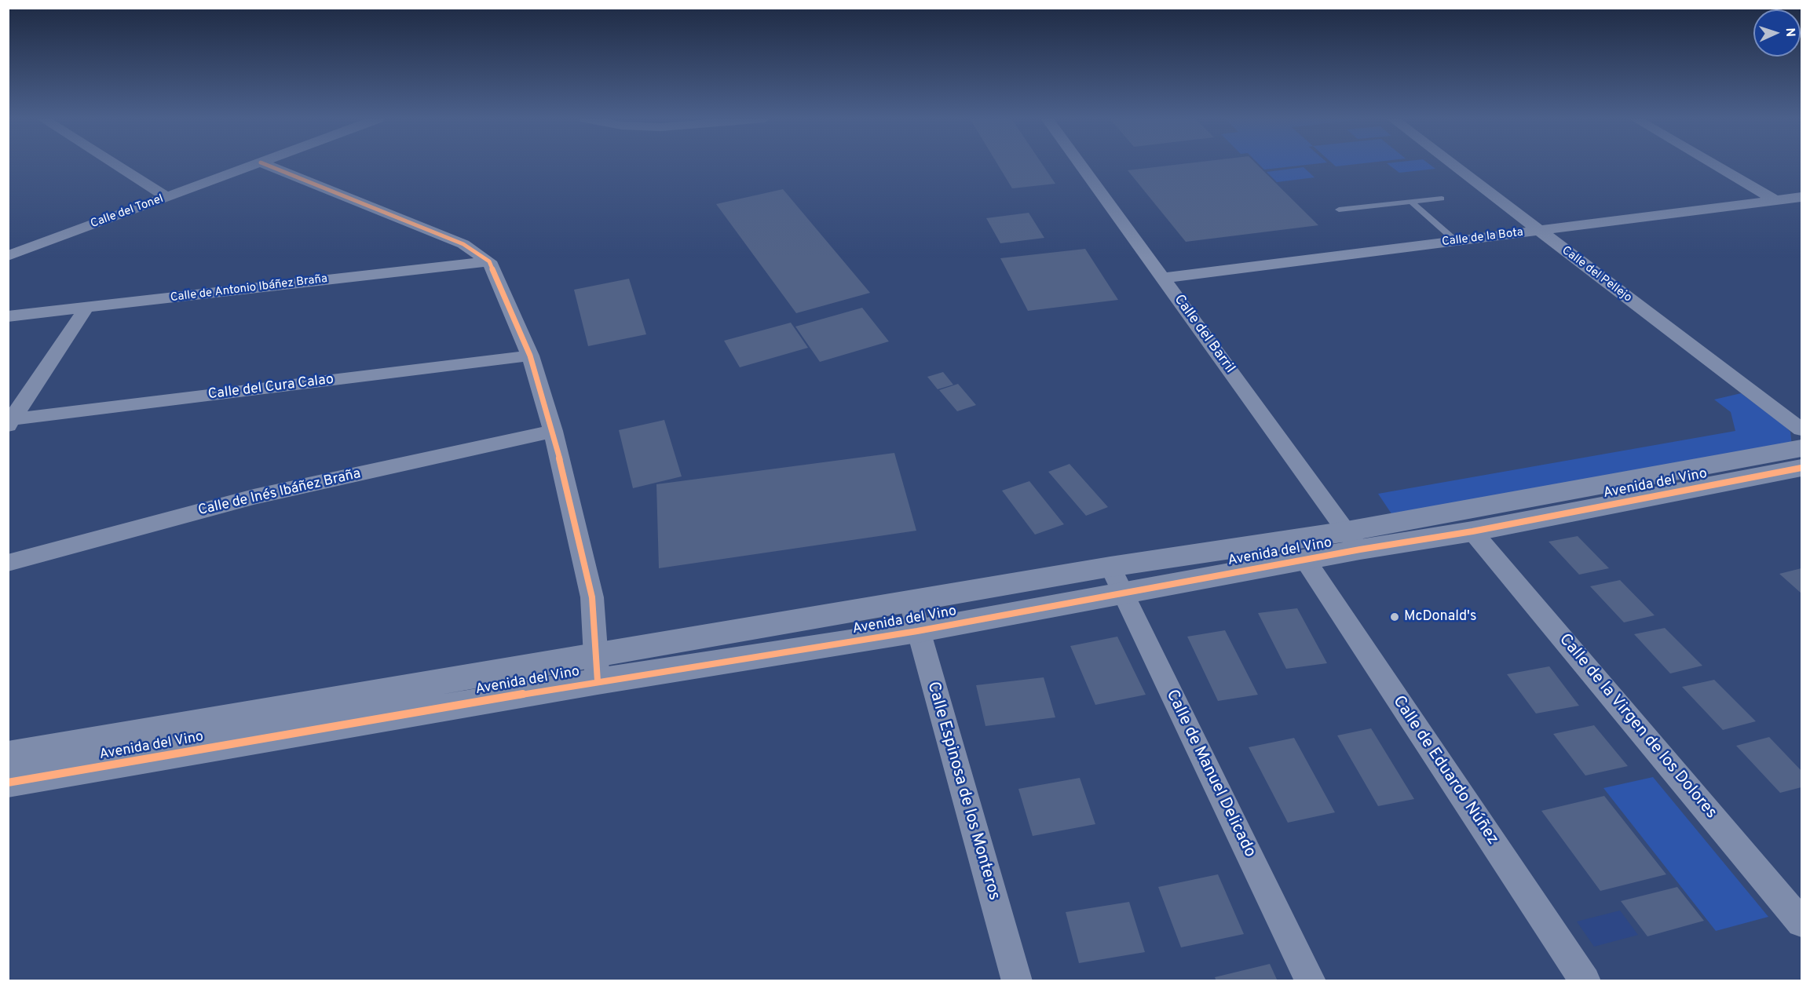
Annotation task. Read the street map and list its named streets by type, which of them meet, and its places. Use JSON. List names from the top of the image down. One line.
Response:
{"streets":{"street":["Calle del Tonel","Calle de la Bota","Calle del Pellejo","Calle de Antonio Ibáñez Braña","Calle del Barril","Calle del Cura Calao","Avenida del Vino","Calle de Inés Ibáñez Braña","Calle de la Virgen de los Dolores","Calle de Eduardo Núñez","Calle de Manuel Delicado","Calle Espinosa de los Monteros"]},"crossings":[["Calle de la Bota","Calle del Pellejo"],["Calle de la Bota","Calle del Barril"],["Calle del Barril","Avenida del Vino"],["Avenida del Vino","Calle de la Virgen de los Dolores"],["Avenida del Vino","Calle de Eduardo Núñez"],["Avenida del Vino","Calle de Manuel Delicado"],["Avenida del Vino","Calle Espinosa de los Monteros"]],"places":["McDonald's"],"north":"right"}
